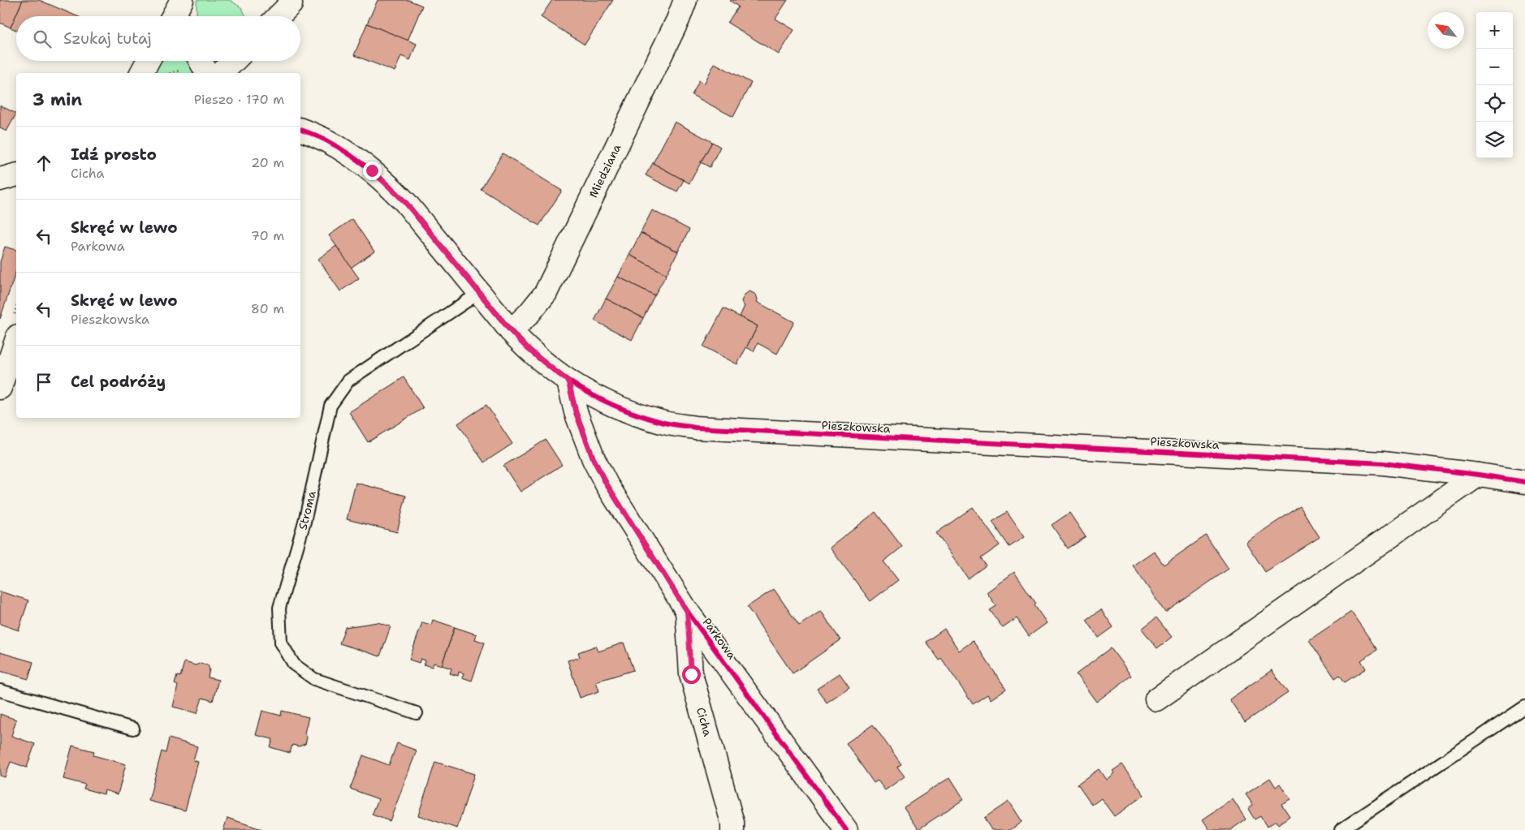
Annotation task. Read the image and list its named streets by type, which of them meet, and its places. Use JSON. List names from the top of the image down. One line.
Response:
{"streets":{"street":["Miedziana","Pieszkowska","Parkowa","Cicha"],"lane":["Stroma"]},"crossings":[["Miedziana","Pieszkowska"],["Pieszkowska","Stroma"],["Pieszkowska","Parkowa"],["Parkowa","Cicha"]],"north":"top left","page":{"map_buttons":["+","−"],"search":"Szukaj tutaj","heading":["3 min","Pieszo · 170 m"],"list":[["Idź prosto","Cicha","20 m"],["Skręć w lewo","Parkowa","70 m"],["Skręć w lewo","Pieszkowska","80 m"],"Cel podróży"]}}
